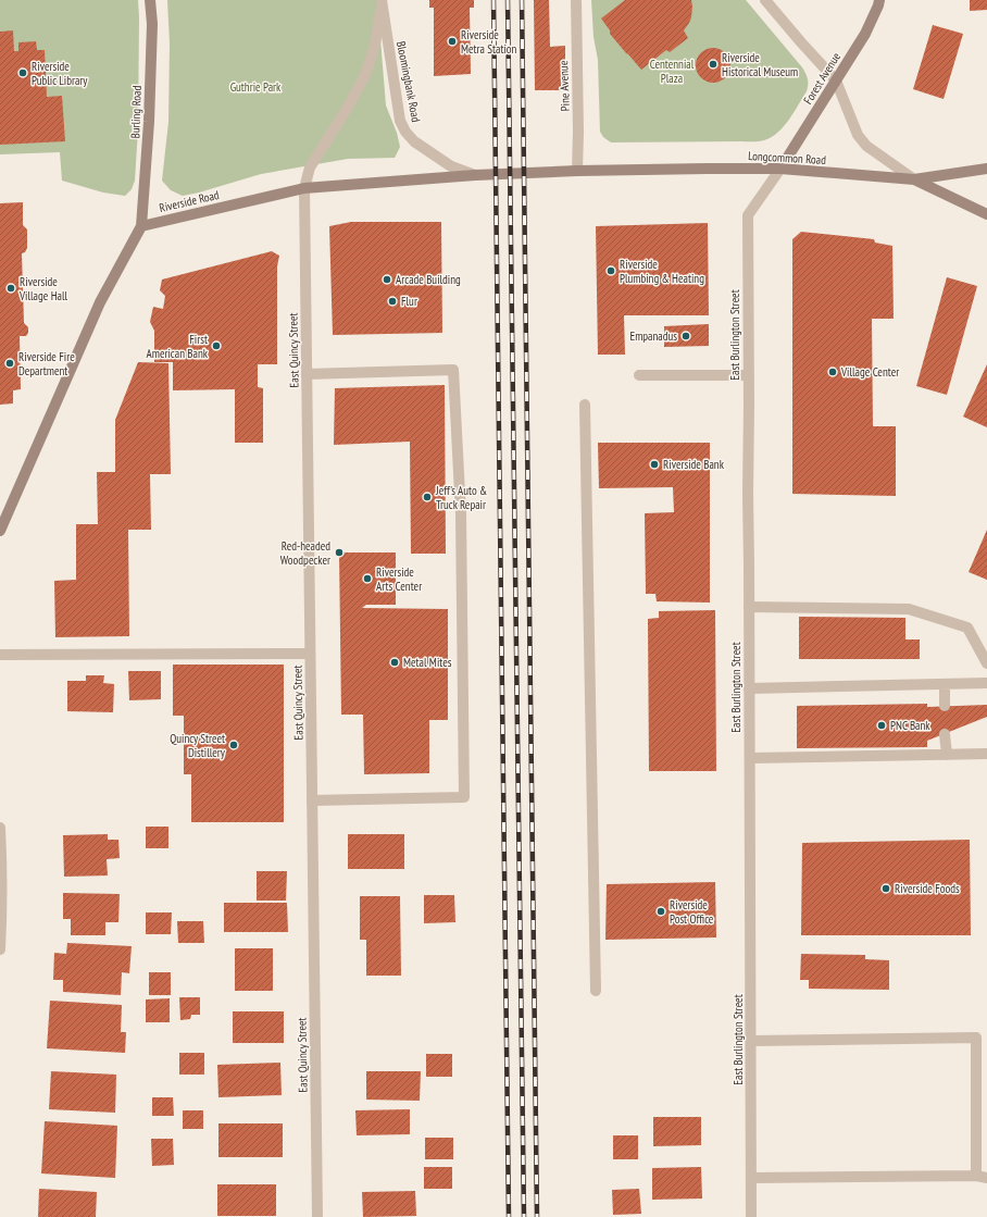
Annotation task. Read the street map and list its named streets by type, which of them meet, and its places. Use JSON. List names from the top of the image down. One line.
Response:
{"streets":{"street":["Forest Avenue","Bloomingbank Road","Pine Avenue","Burling Road","Longcommon Road","Riverside Road","East Burlington Street","East Quincy Street"]},"crossings":[["Forest Avenue","Longcommon Road"],["Forest Avenue","East Burlington Street"],["Bloomingbank Road","Riverside Road"],["Bloomingbank Road","East Quincy Street"],["Pine Avenue","Longcommon Road"],["Pine Avenue","Riverside Road"],["Burling Road","Riverside Road"],["Longcommon Road","Riverside Road"],["Longcommon Road","East Burlington Street"],["Riverside Road","East Quincy Street"]],"parks":["Centennial Plaza","Guthrie Park"],"places":["Riverside Metra Station","Riverside Historical Museum","Riverside Public Library","Riverside Plumbing & Heating","Arcade Building","Riverside Village Hall","Flur","Empanadus","First American Bank","Riverside Fire Department","Village Center","Riverside Bank","Jeff's Auto & Truck Repair","Red-headed Woodpecker","Riverside Arts Center","Metal Mites","PNC Bank","Quincy Street Distillery","Riverside Foods","Riverside Post Office"]}
